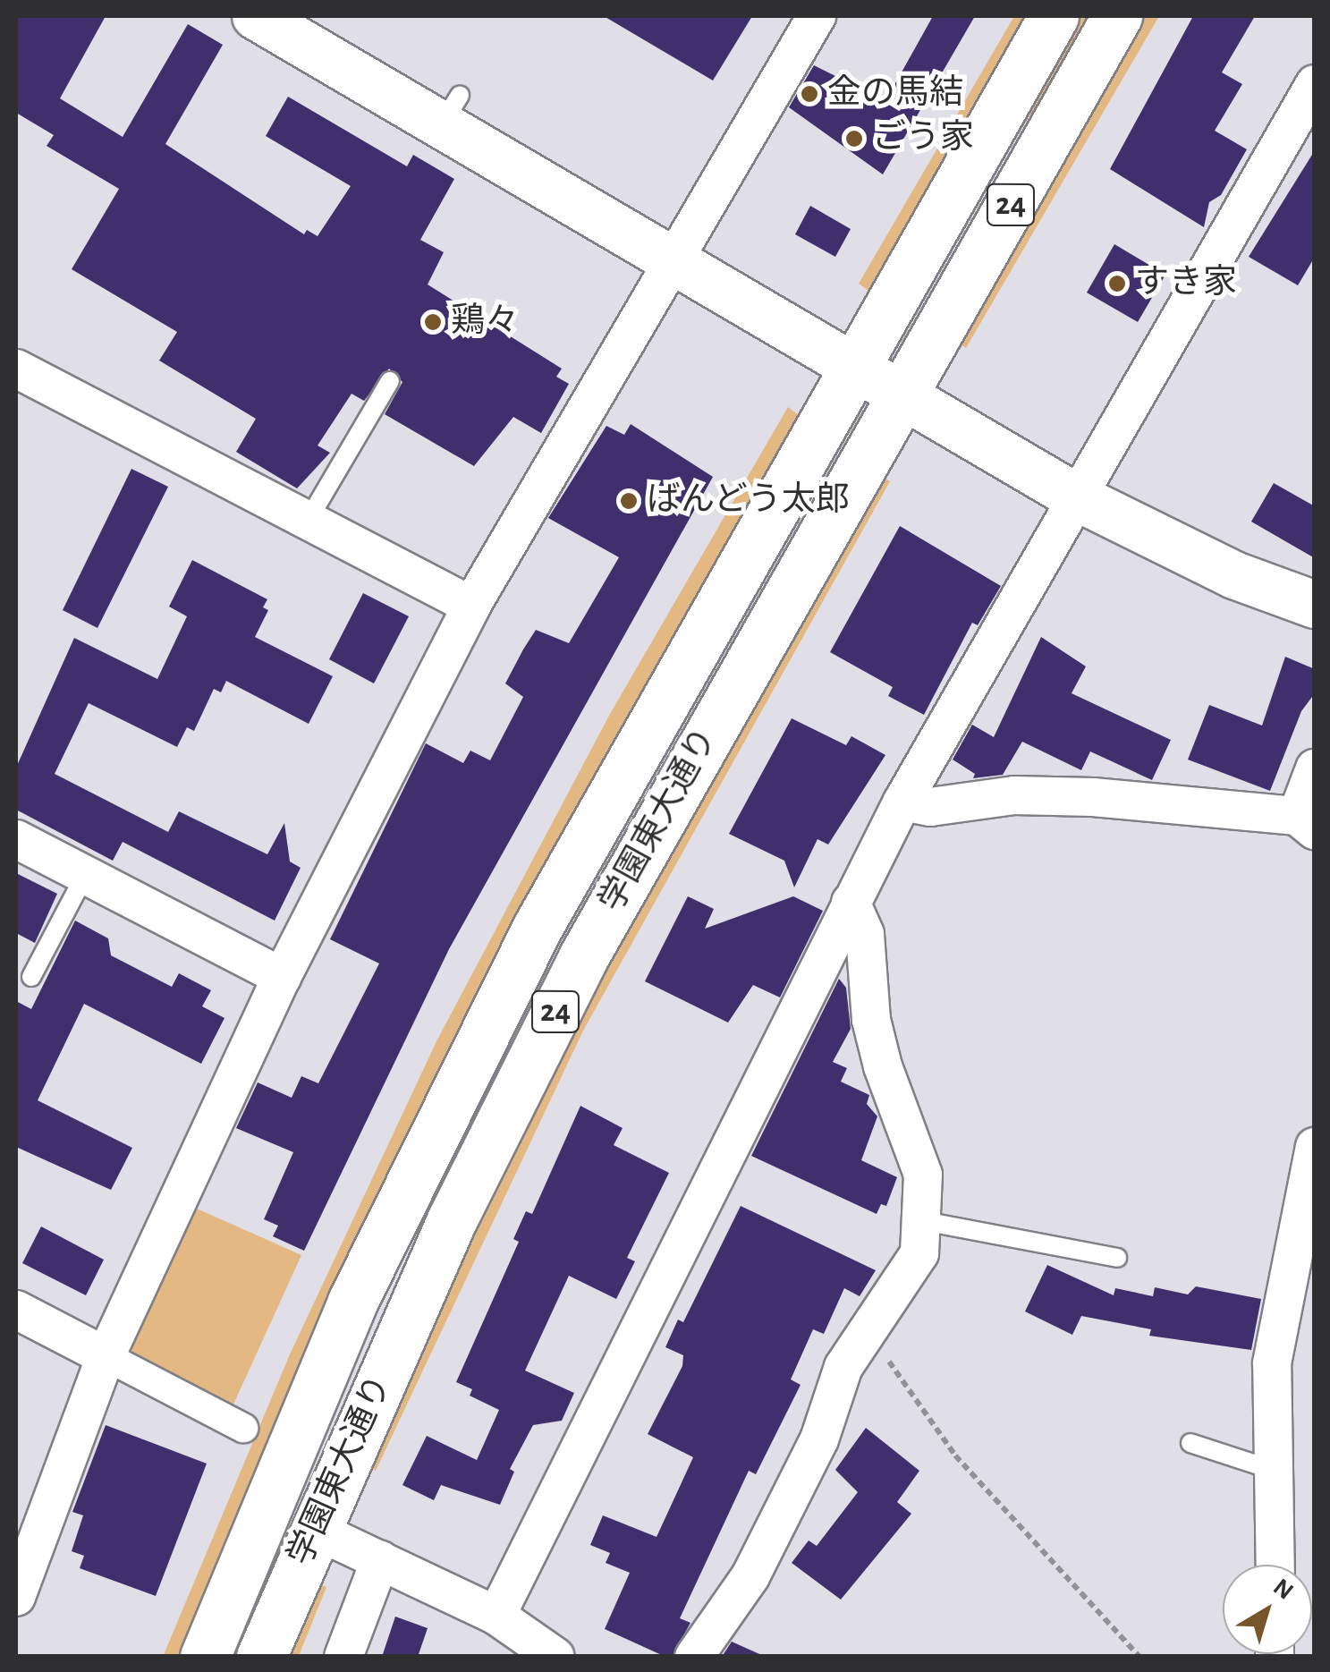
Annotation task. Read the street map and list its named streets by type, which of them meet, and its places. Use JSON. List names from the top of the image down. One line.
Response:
{"streets":{"main road":["24","学園東大通り"]},"places":["金の馬結","ごう家","すき家","鶏々","ばんどう太郎"],"north":"top right"}
